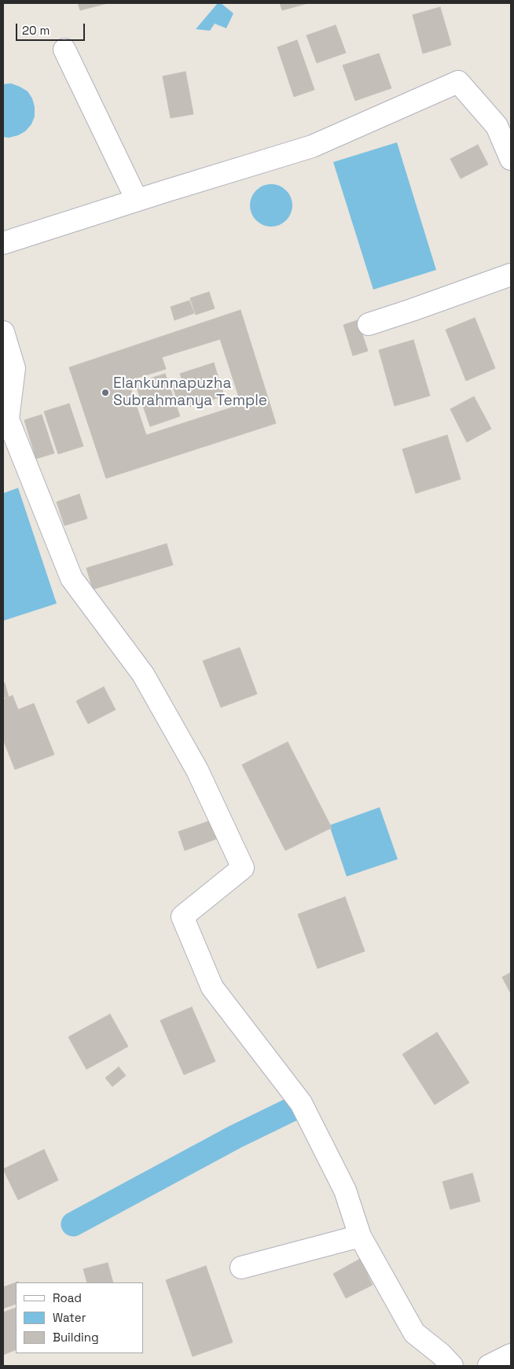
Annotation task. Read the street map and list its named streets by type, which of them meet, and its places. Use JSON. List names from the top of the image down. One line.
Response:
{"places":["Elankunnapuzha Subrahmanya Temple"],"legend":["Road","Water","Building"],"scale_bar":"20 m"}
